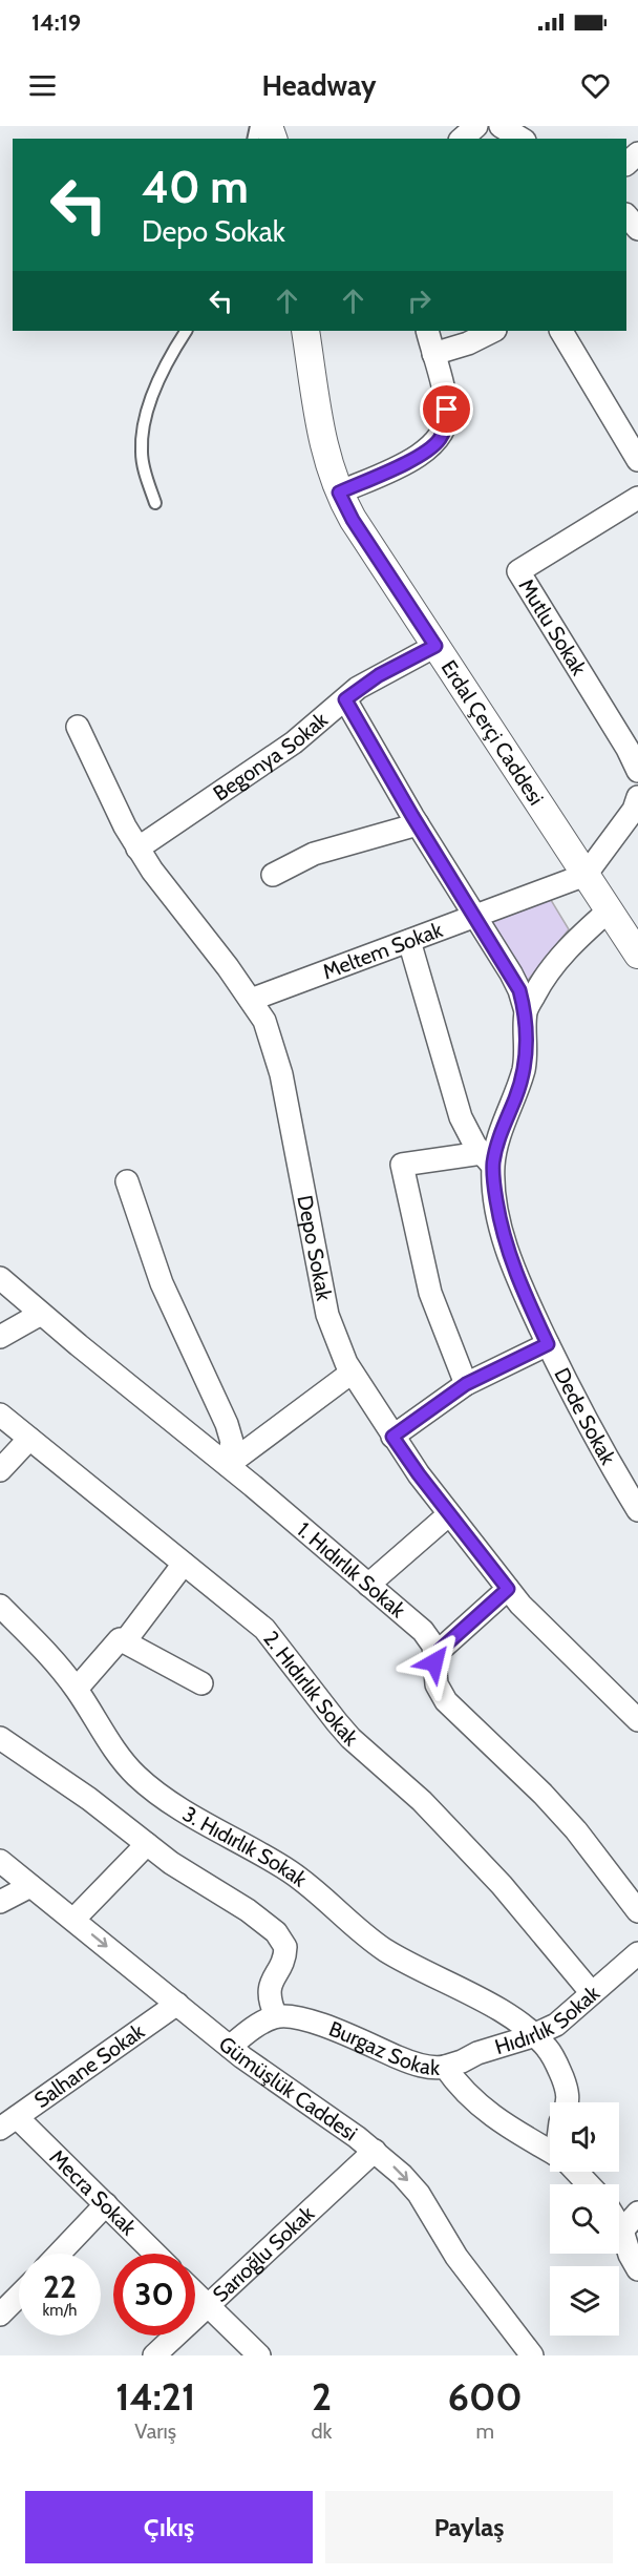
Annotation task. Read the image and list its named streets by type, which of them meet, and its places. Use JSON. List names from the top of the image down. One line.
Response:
{"streets":{"street":["Mutlu Sokak","Erdal Çerçi Caddesi","Begonya Sokak","Meltem Sokak","Depo Sokak","Dede Sokak","1. Hıdırlık Sokak","2. Hıdırlık Sokak","3. Hıdırlık Sokak","Hıdırlık Sokak","Burgaz Sokak","Salhane Sokak","Gümüşlük Caddesi","Mecra Sokak","Sarıoğlu Sokak"]},"crossings":[["Erdal Çerçi Caddesi","Begonya Sokak"],["Erdal Çerçi Caddesi","Meltem Sokak"],["Begonya Sokak","Depo Sokak"],["Meltem Sokak","Depo Sokak"],["2. Hıdırlık Sokak","Hıdırlık Sokak"],["3. Hıdırlık Sokak","Hıdırlık Sokak"],["Hıdırlık Sokak","Burgaz Sokak"],["Salhane Sokak","Gümüşlük Caddesi"],["Salhane Sokak","Mecra Sokak"],["Gümüşlük Caddesi","Sarıoğlu Sokak"]],"page":{"status":"14:19","header":"Headway","turn":["40 m","Depo Sokak"],"speed":"22 km/h","limit":"30","eta":["14:21","Varış","2","dk","600","m"],"buttons":["Çıkış","Paylaş"]}}
